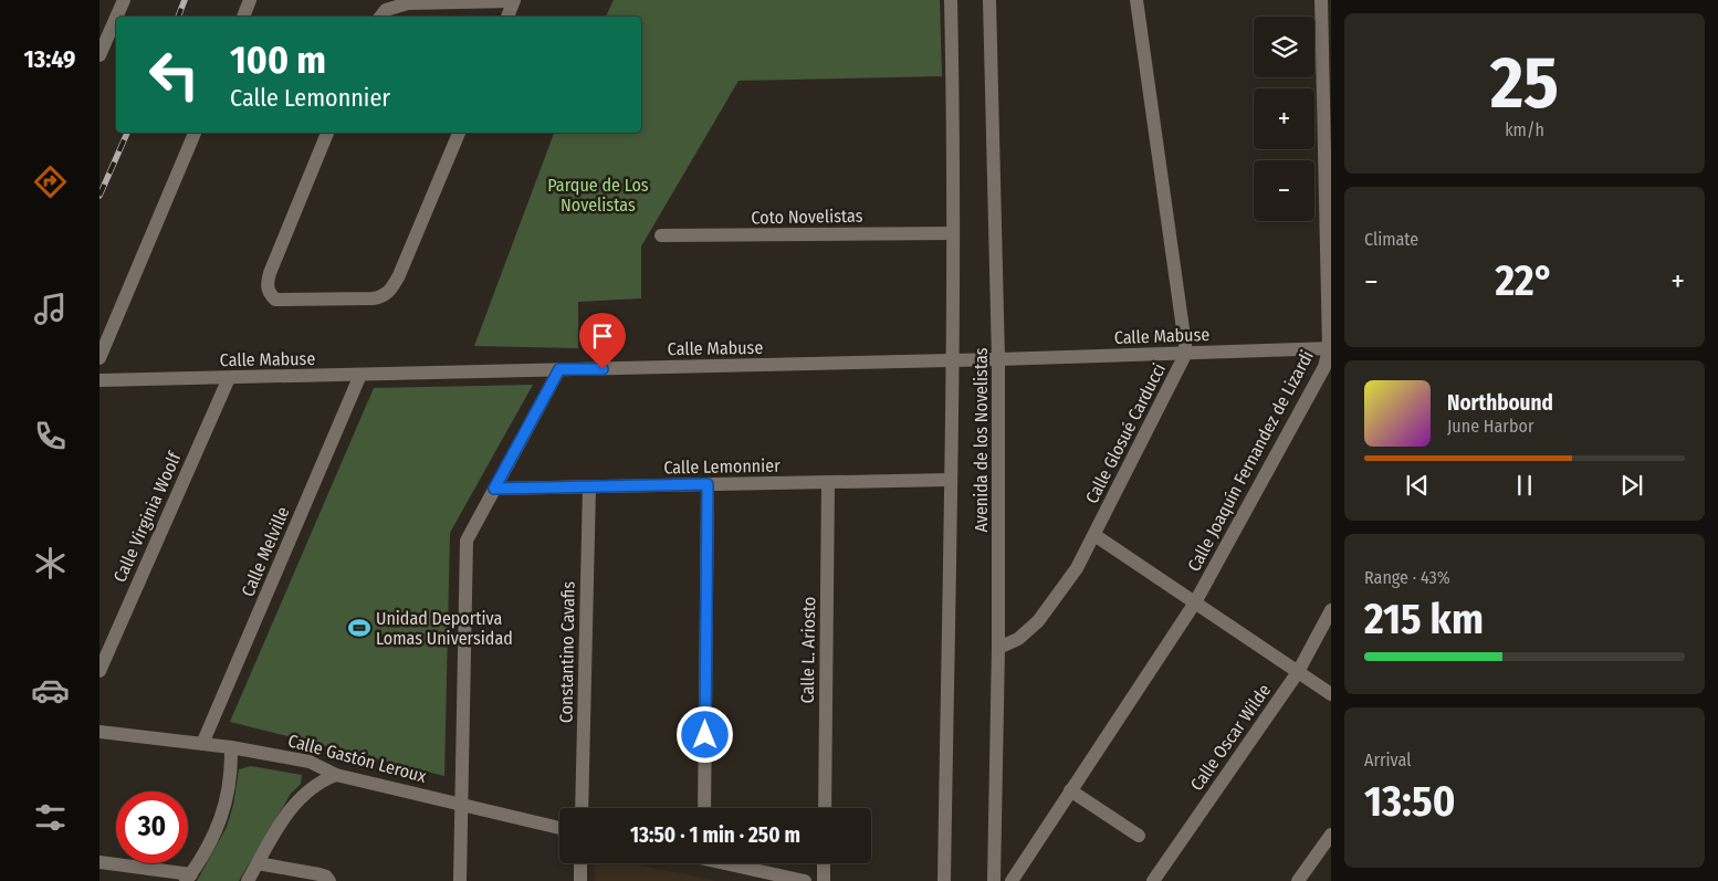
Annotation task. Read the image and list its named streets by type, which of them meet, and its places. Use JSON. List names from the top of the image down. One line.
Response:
{"streets":{"street":["Coto Novelistas","Calle Mabuse","Calle Glosué Carducci","Avenida de los Novelistas","Calle Joaquín Fernandez de Lizardi","Calle Lemonnier","Calle Virginia Woolf","Calle Melville","Calle L. Ariosto","Constantino Cavafis","Calle Oscar Wilde","Calle Gastón Leroux"]},"crossings":[["Coto Novelistas","Avenida de los Novelistas"],["Calle Mabuse","Calle Glosué Carducci"],["Calle Mabuse","Avenida de los Novelistas"],["Calle Mabuse","Calle Joaquín Fernandez de Lizardi"],["Calle Mabuse","Calle Virginia Woolf"],["Calle Mabuse","Calle Melville"],["Calle Glosué Carducci","Avenida de los Novelistas"],["Avenida de los Novelistas","Calle Lemonnier"],["Calle Lemonnier","Calle L. Ariosto"],["Calle Lemonnier","Constantino Cavafis"],["Calle Melville","Calle Gastón Leroux"]],"parks":["Parque de Los Novelistas"],"places":{"sports":["Unidad Deportiva Lomas Universidad"]},"page":{"tabs":"13:49","tile":[["25","km/h"],"Climate",["Range · 43%","215 km"],["Arrival","13:50"]],"map_buttons":["+","−"],"turn":["100 m","Calle Lemonnier"],"heat":["−","22°","+"],"song":["Northbound","June Harbor"],"limit":"30","trip":"13:50 · 1 min · 250 m"}}
